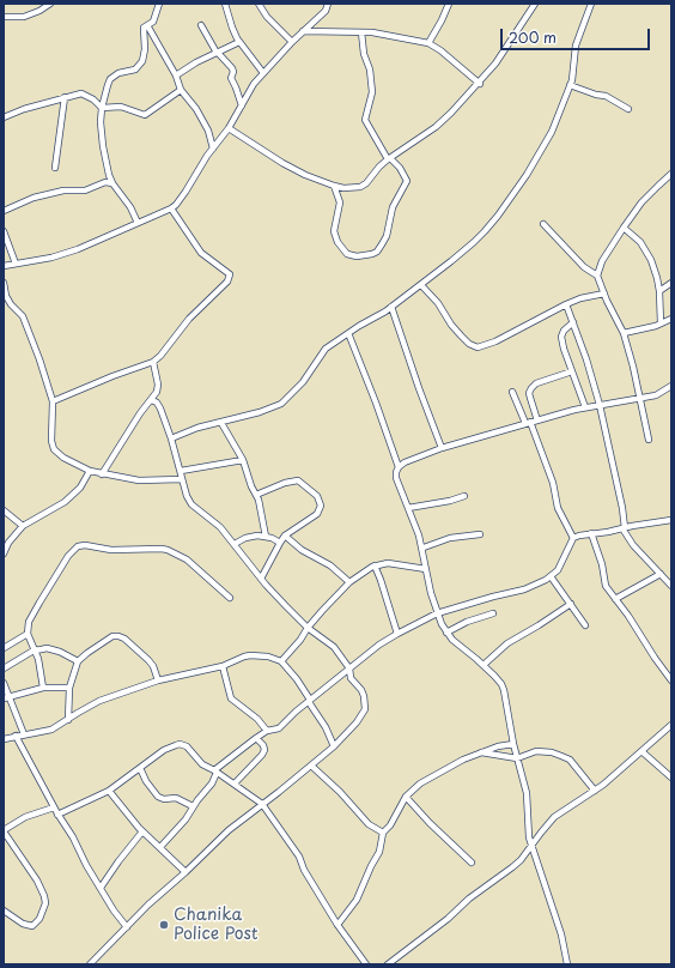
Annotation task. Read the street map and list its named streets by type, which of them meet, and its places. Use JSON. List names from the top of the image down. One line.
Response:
{"places":["Chanika Police Post"],"scale_bar":"200 m"}
